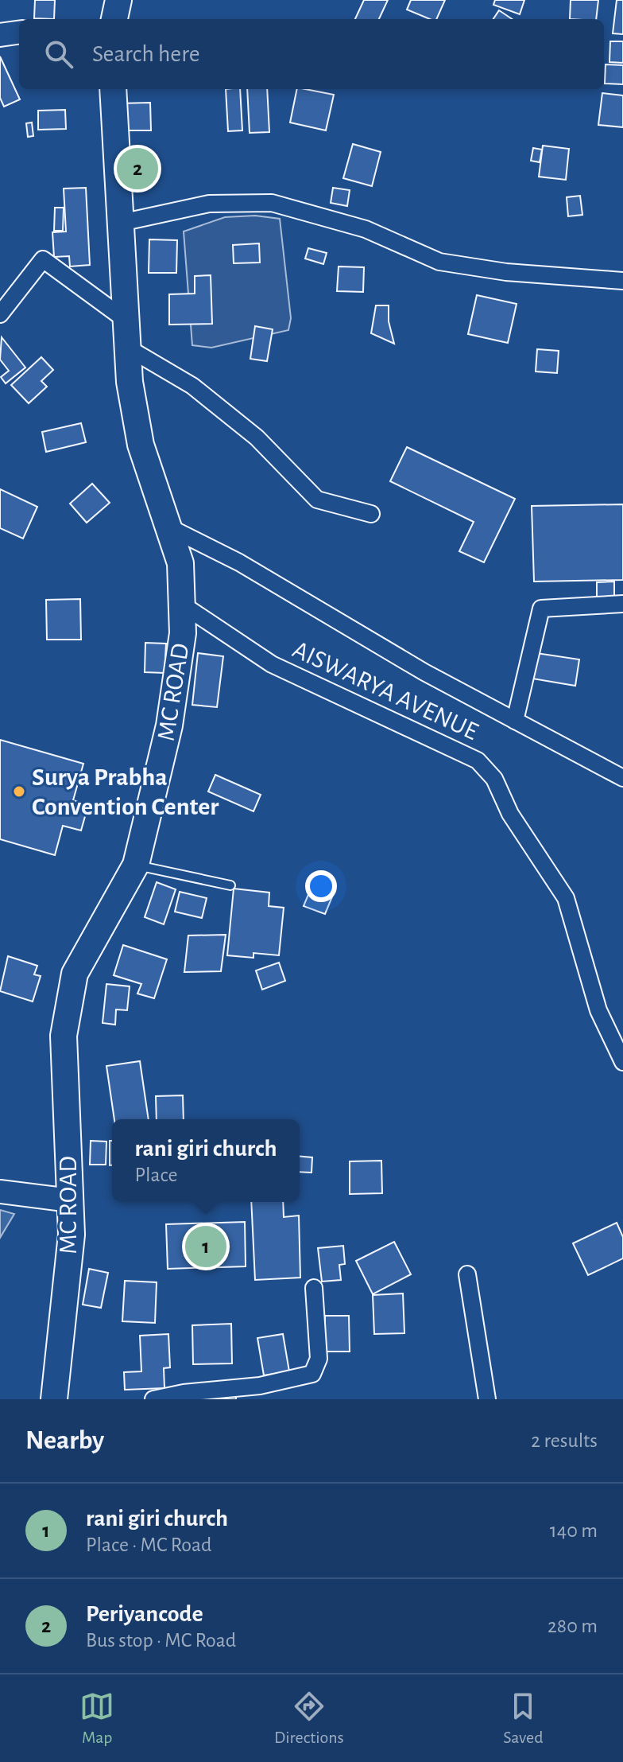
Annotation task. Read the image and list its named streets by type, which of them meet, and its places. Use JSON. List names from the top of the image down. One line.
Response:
{"streets":{"main road":["MC ROAD"],"street":["AISWARYA AVENUE"]},"crossings":[["AISWARYA AVENUE","MC ROAD"]],"places":["Surya Prabha Convention Center"],"page":{"search":"Search here","pins":["2","1"],"popup":["rani giri church","Place"],"heading":["Nearby","2 results"],"list":[{"mark":"1","name":"rani giri church","note":"Place · MC Road","value":"140 m"},{"mark":"2","name":"Periyancode","note":"Bus stop · MC Road","value":"280 m"}],"nav":["Map","Directions","Saved"]}}
